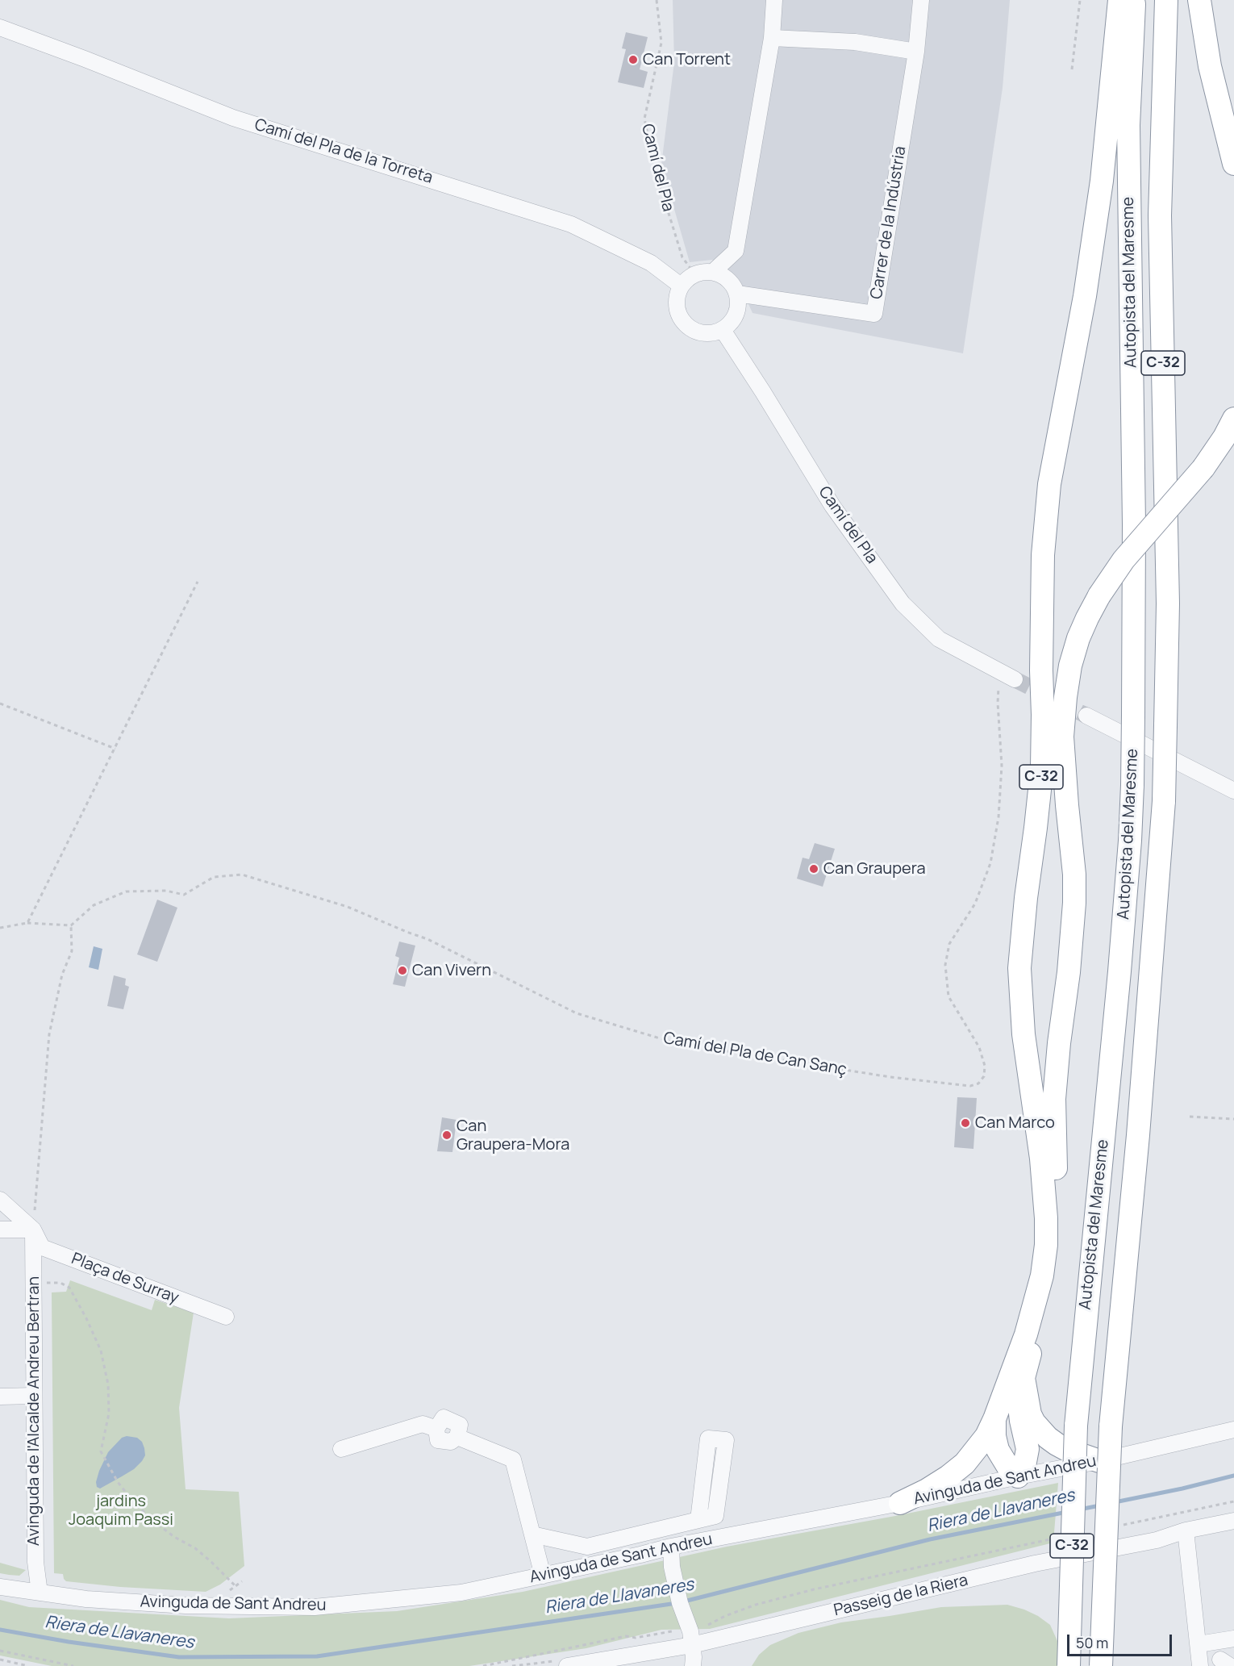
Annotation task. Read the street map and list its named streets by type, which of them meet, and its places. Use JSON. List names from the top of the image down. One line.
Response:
{"streets":{"highway":["Autopista del Maresme","C-32"],"street":["Camí del Pla de la Torreta","Camí del Pla","Carrer de la Indústria","Plaça de Surray","Avinguda de l'Alcalde Andreu Bertran","Avinguda de Sant Andreu","Passeig de la Riera"],"path":["Camí del Pla de Can Sanç"]},"crossings":[["Camí del Pla de la Torreta","Camí del Pla"],["Camí del Pla de la Torreta","Carrer de la Indústria"],["Camí del Pla","Carrer de la Indústria"],["Camí del Pla","Camí del Pla de Can Sanç"],["C-32","Avinguda de Sant Andreu"],["Plaça de Surray","Avinguda de l'Alcalde Andreu Bertran"],["Avinguda de l'Alcalde Andreu Bertran","Avinguda de Sant Andreu"]],"water":["Riera de Llavaneres"],"parks":["jardins Joaquim Passi"],"places":["Can Torrent","Can Graupera","Can Vivern","Can Marco","Can Graupera-Mora"],"scale_bar":"50 m"}
